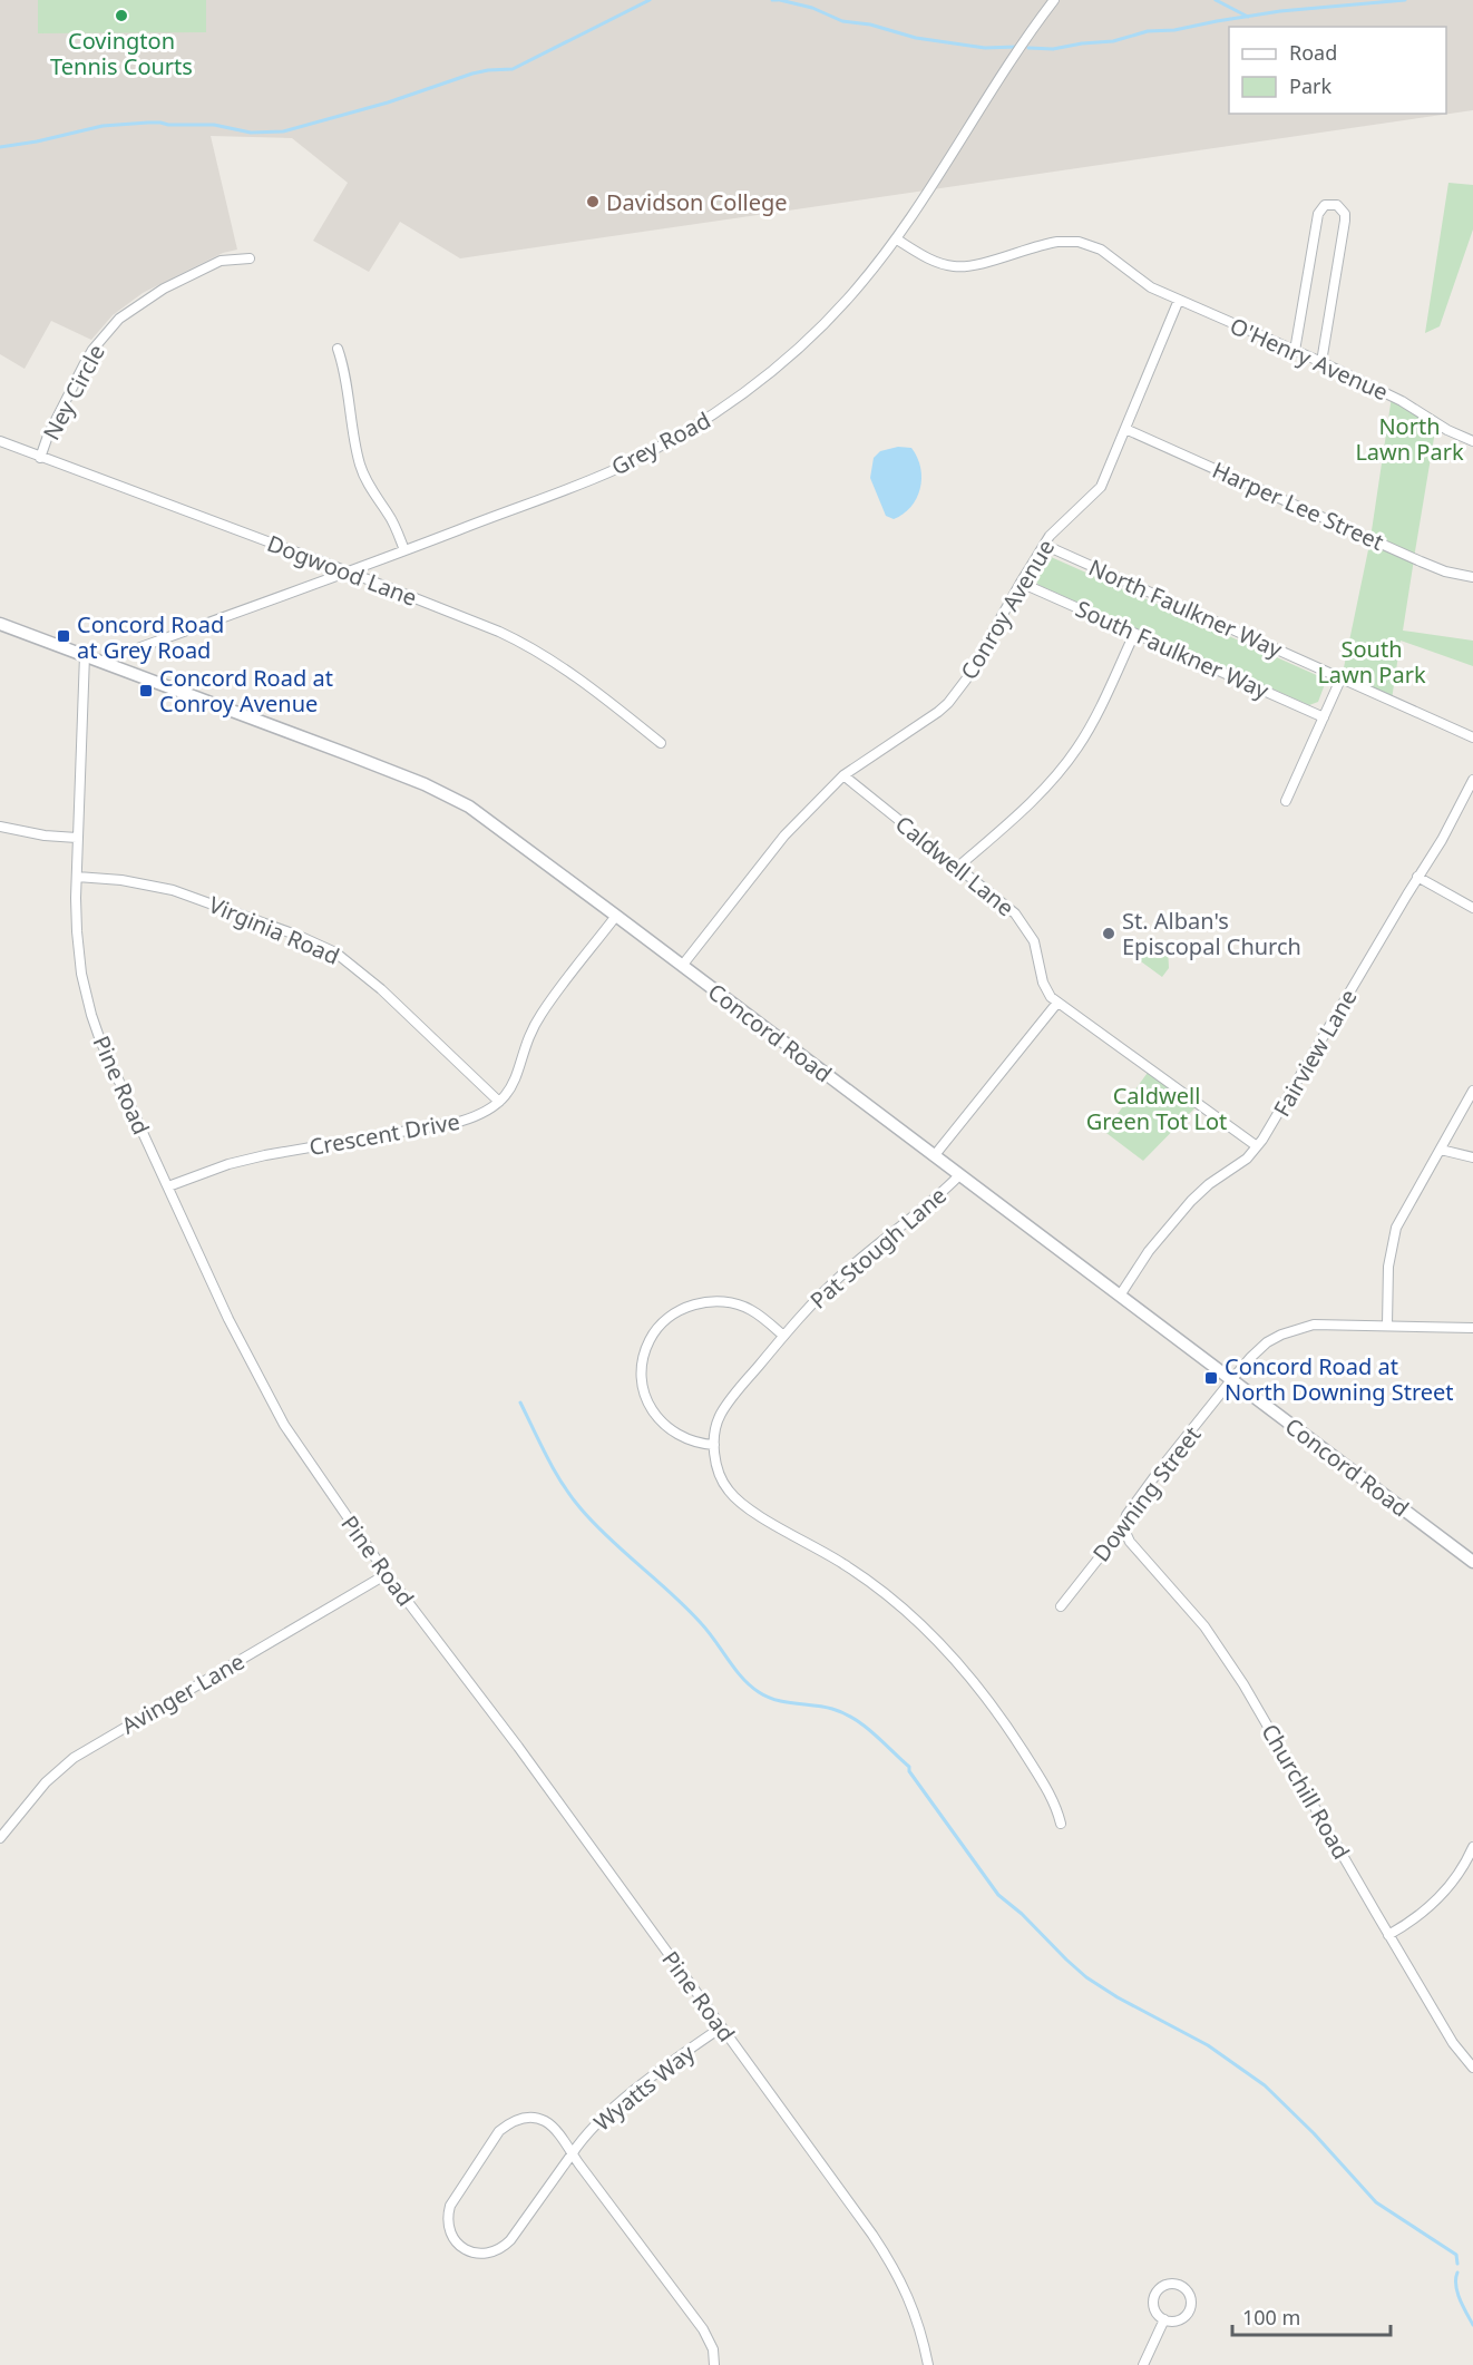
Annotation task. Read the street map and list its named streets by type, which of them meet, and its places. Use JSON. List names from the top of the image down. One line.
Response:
{"streets":{"main road":["Concord Road"],"street":["O'Henry Avenue","Ney Circle","Grey Road","Harper Lee Street","Dogwood Lane","North Faulkner Way","Conroy Avenue","South Faulkner Way","Caldwell Lane","Virginia Road","Fairview Lane","Pine Road","Crescent Drive","Pat Stough Lane","Downing Street","Avinger Lane","Churchill Road","Wyatts Way"]},"crossings":[["O'Henry Avenue","Grey Road"],["O'Henry Avenue","Conroy Avenue"],["Ney Circle","Dogwood Lane"],["Grey Road","Dogwood Lane"],["Grey Road","Concord Road"],["Harper Lee Street","Conroy Avenue"],["North Faulkner Way","Conroy Avenue"],["Conroy Avenue","South Faulkner Way"],["Conroy Avenue","Caldwell Lane"],["Conroy Avenue","Concord Road"],["Caldwell Lane","Fairview Lane"],["Virginia Road","Pine Road"],["Virginia Road","Crescent Drive"],["Concord Road","Fairview Lane"],["Concord Road","Pine Road"],["Concord Road","Crescent Drive"],["Concord Road","Pat Stough Lane"],["Concord Road","Downing Street"],["Pine Road","Crescent Drive"],["Pine Road","Avinger Lane"],["Pine Road","Wyatts Way"],["Downing Street","Churchill Road"]],"parks":["North Lawn Park","South Lawn Park","Caldwell Green Tot Lot"],"places":{"other":["Covington Tennis Courts","Davidson College","St. Alban's Episcopal Church"],"transit":["Concord Road at Grey Road","Concord Road at Conroy Avenue","Concord Road at North Downing Street"]},"legend":["Road","Park"],"scale_bar":"100 m"}
